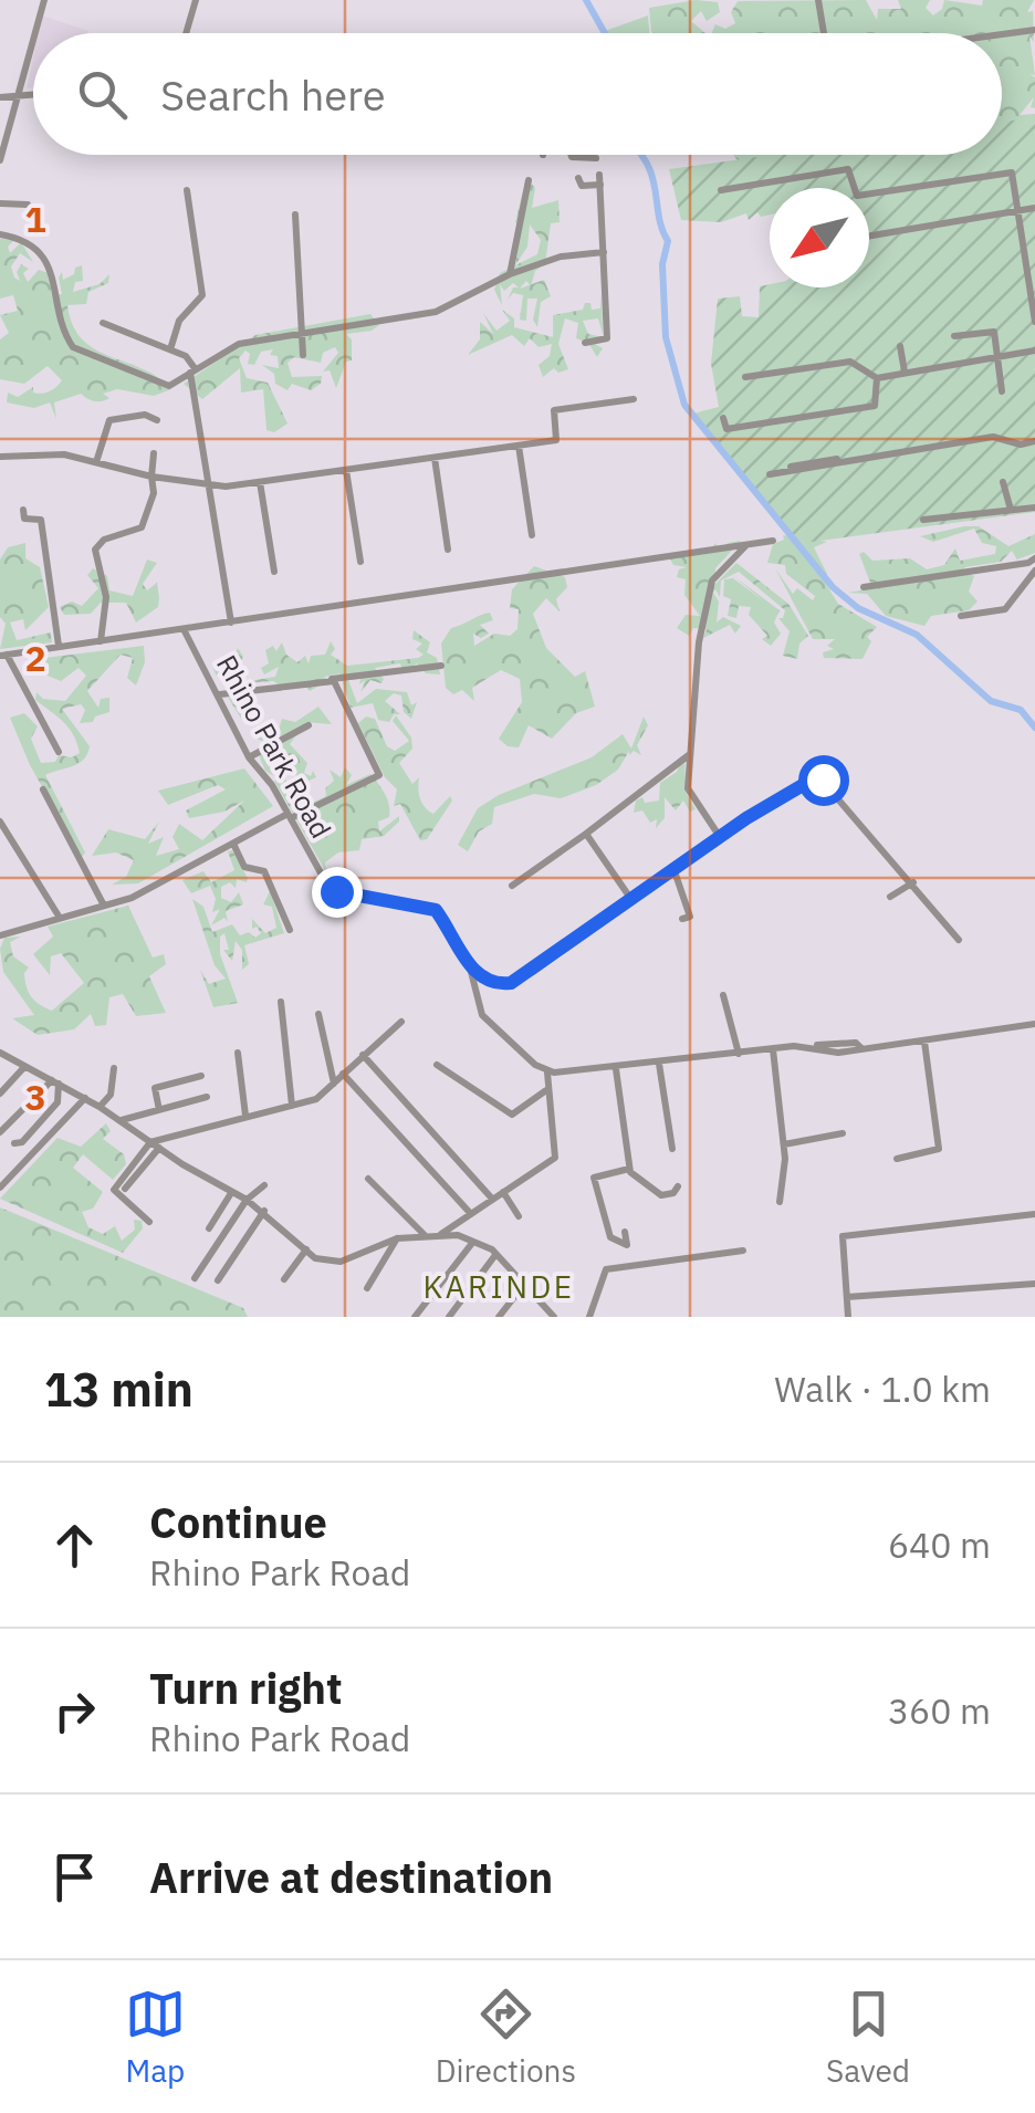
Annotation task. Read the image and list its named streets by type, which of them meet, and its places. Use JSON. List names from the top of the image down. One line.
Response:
{"streets":{"street":["Rhino Park Road"]},"districts":["KARINDE"],"north":"bottom left","page":{"search":"Search here","heading":["13 min","Walk · 1.0 km"],"list":[["Continue","Rhino Park Road","640 m"],["Turn right","Rhino Park Road","360 m"],"Arrive at destination"],"nav":["Map","Directions","Saved"]},"grid":{"rows":["1","2","3"]}}
